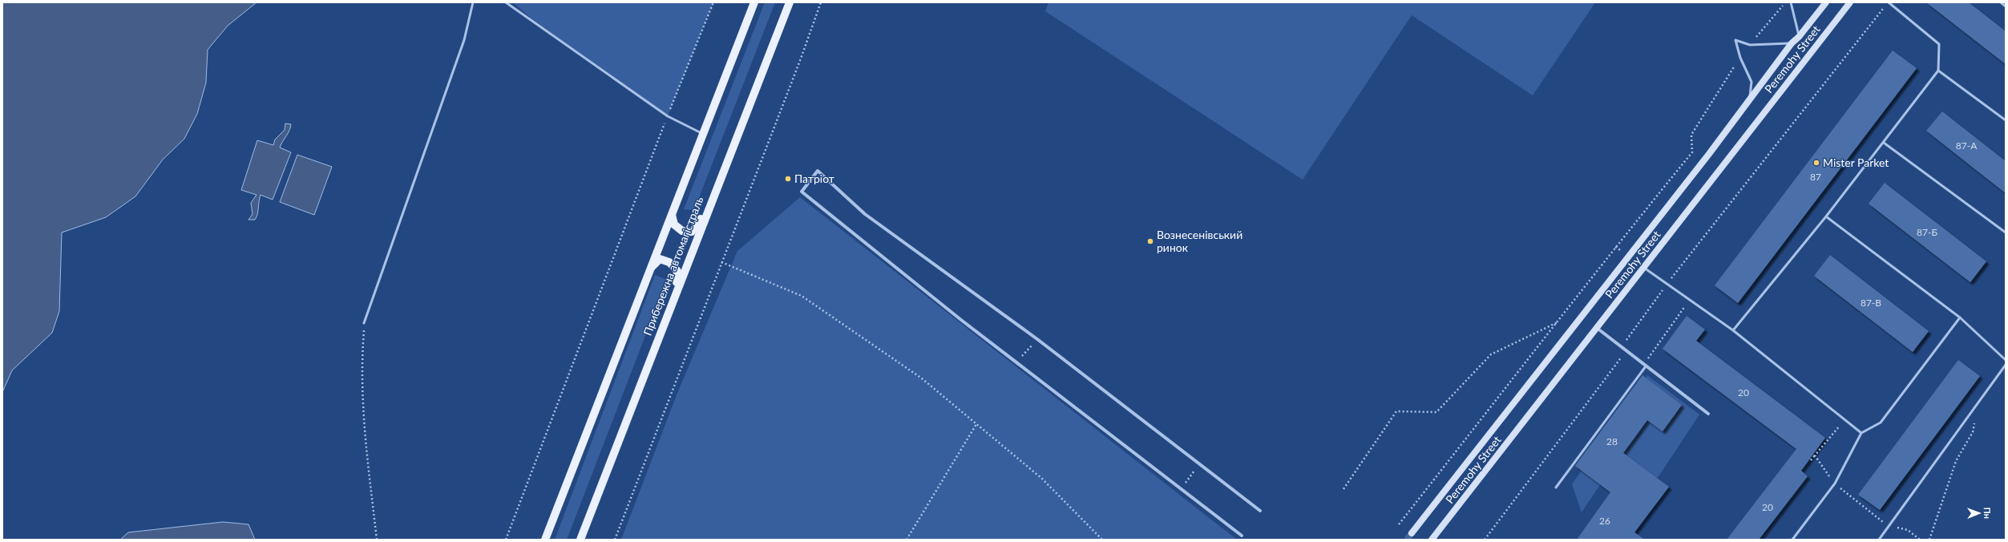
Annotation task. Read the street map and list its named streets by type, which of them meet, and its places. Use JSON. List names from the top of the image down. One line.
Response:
{"streets":{"main road":["Peremohy Street","Прибережна автомагістраль"]},"places":["Mister Parket","Патріот","Вознесенівський ринок"],"house_numbers":["87-А","87","87-Б","87-В","20","28","20","26"],"north":"right"}
